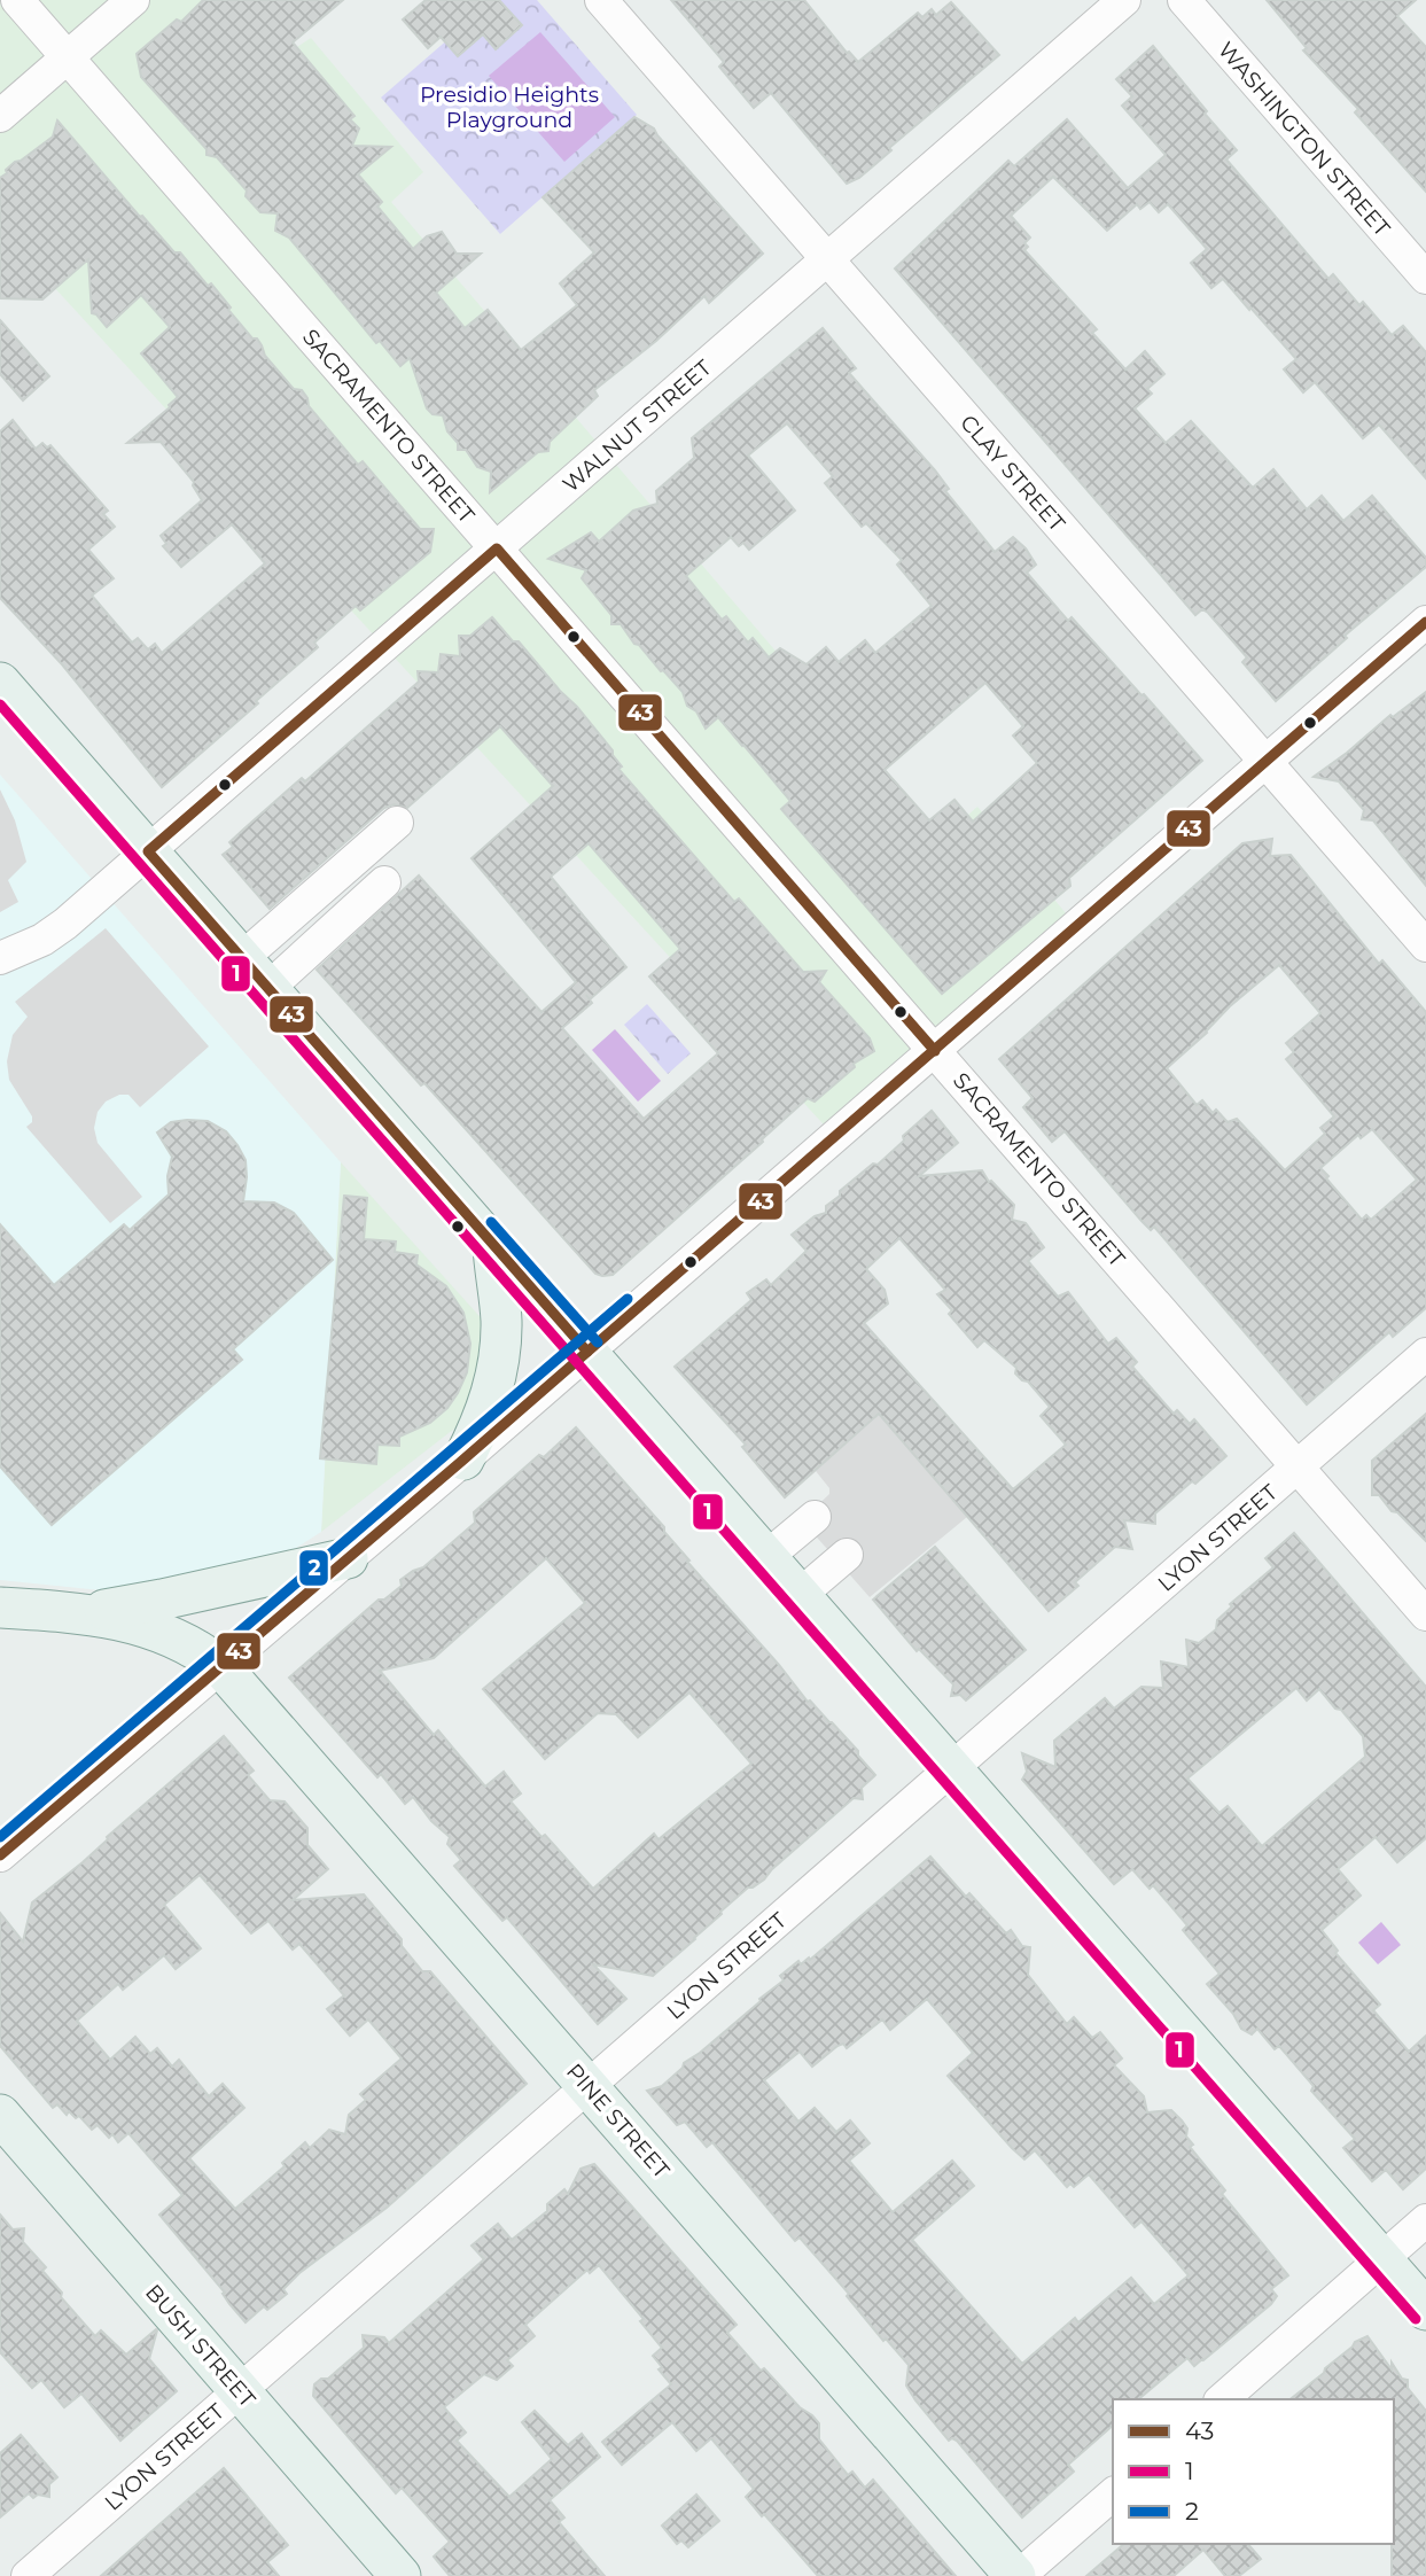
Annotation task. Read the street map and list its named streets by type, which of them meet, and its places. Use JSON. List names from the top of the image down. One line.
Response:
{"streets":{"main road":["PINE STREET","BUSH STREET"],"street":["WASHINGTON STREET","SACRAMENTO STREET","WALNUT STREET","CLAY STREET","LYON STREET"]},"crossings":[["SACRAMENTO STREET","WALNUT STREET"],["SACRAMENTO STREET","LYON STREET"],["WALNUT STREET","CLAY STREET"],["LYON STREET","PINE STREET"],["LYON STREET","BUSH STREET"]],"parks":["Presidio Heights Playground"],"lines":["transit line 43","transit line 1","transit line 2"],"legend":["43","1","2"]}
